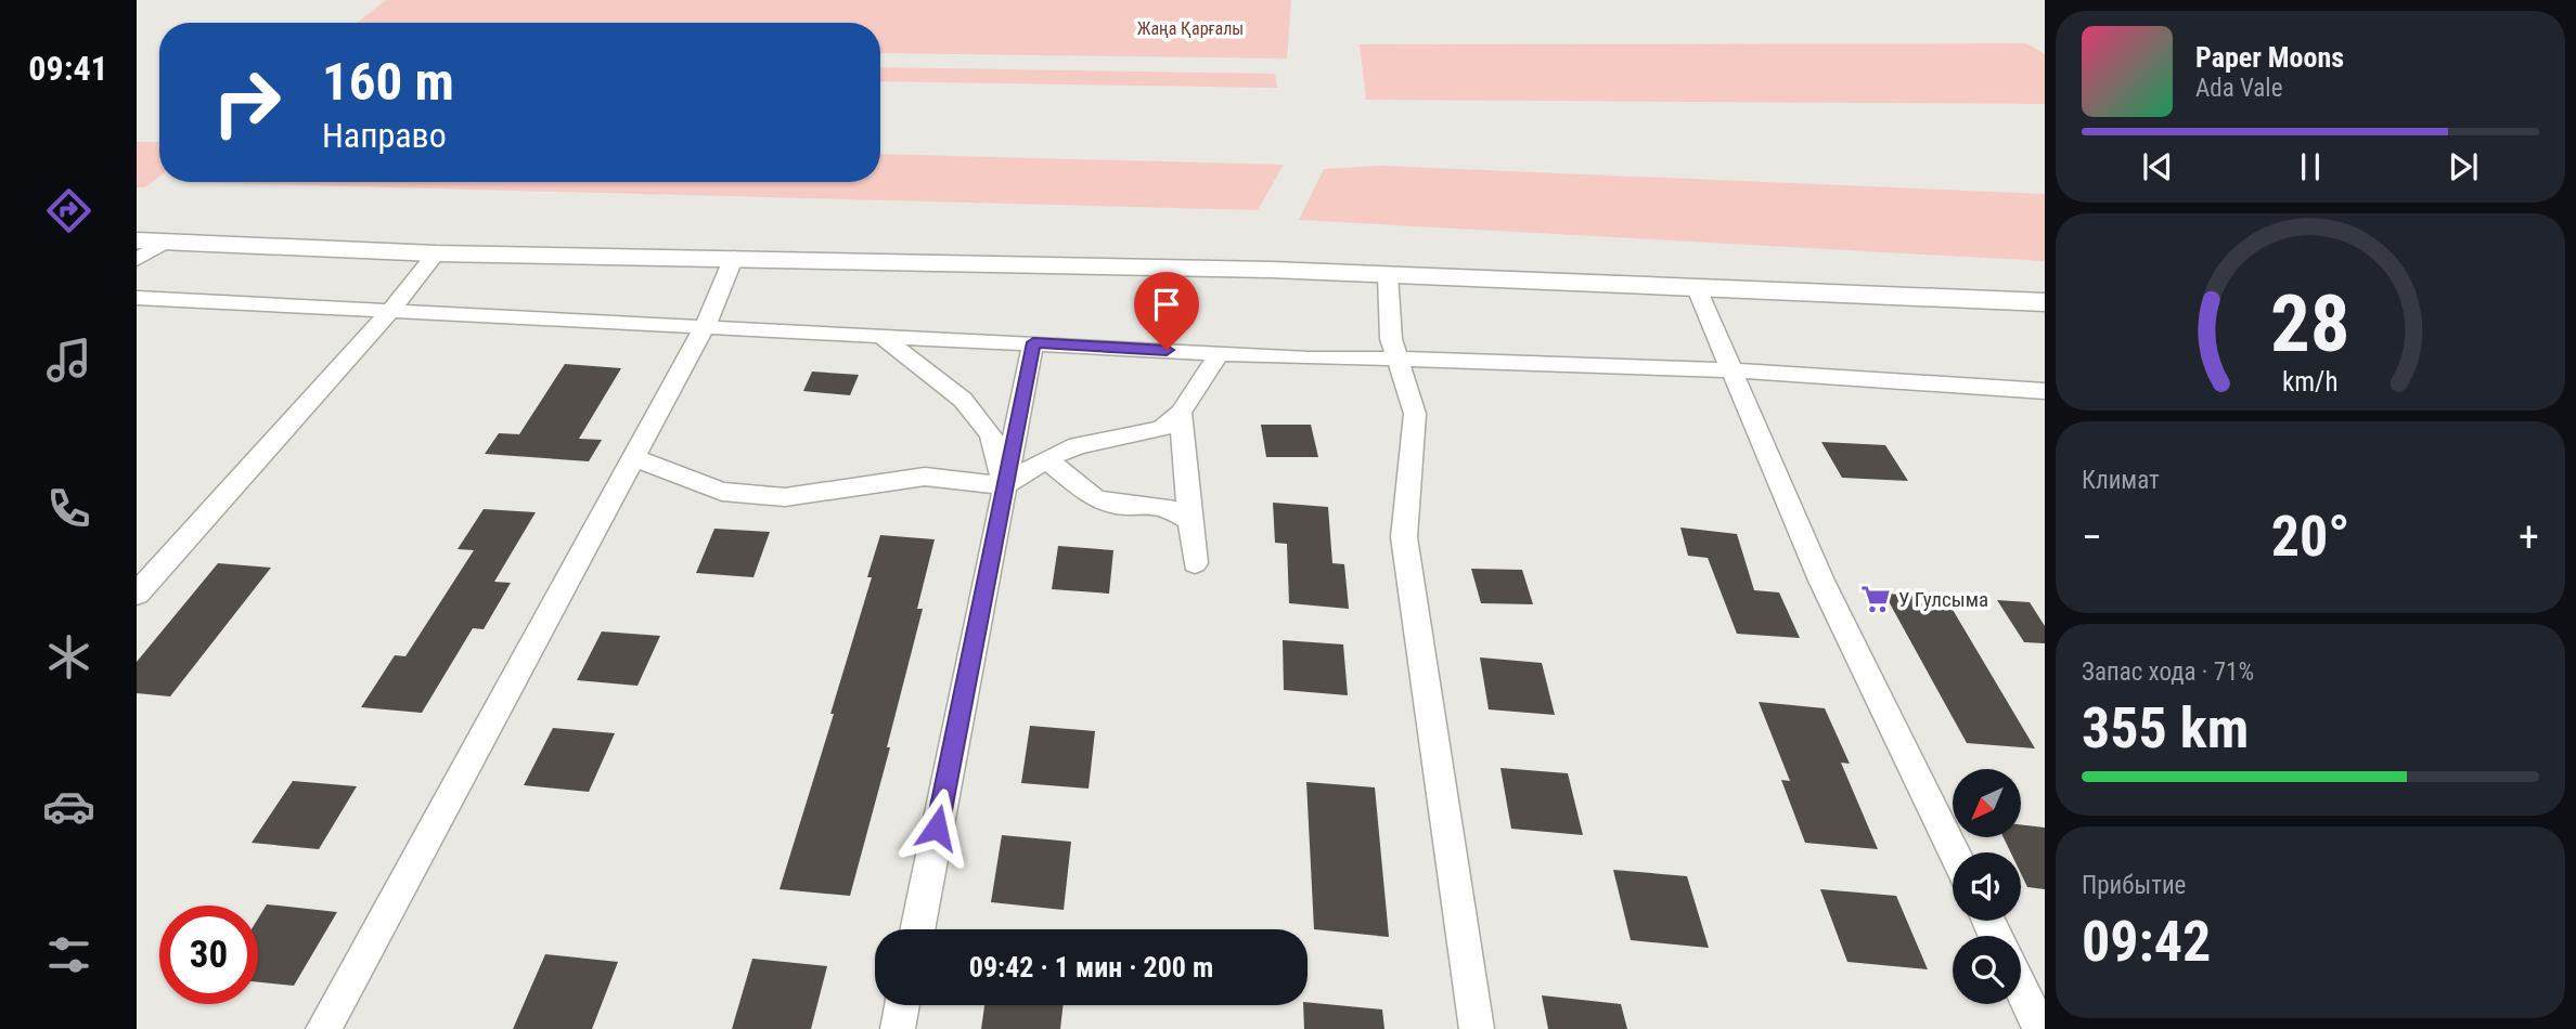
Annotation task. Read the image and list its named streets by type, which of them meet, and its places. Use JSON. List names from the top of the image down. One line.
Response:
{"parks":["Жаңа Қарғалы"],"places":{"supermarket":["У Гулсыма"]},"north":"bottom left","page":{"tabs":"09:41","turn":["160 m","Направо"],"song":["Paper Moons","Ada Vale"],"tile":["Климат",["Запас хода · 71%","355 km"],["Прибытие","09:42"]],"heat":["−","20°","+"],"limit":"30","trip":"09:42 · 1 мин · 200 m","gauge":["28","km/h"]}}
